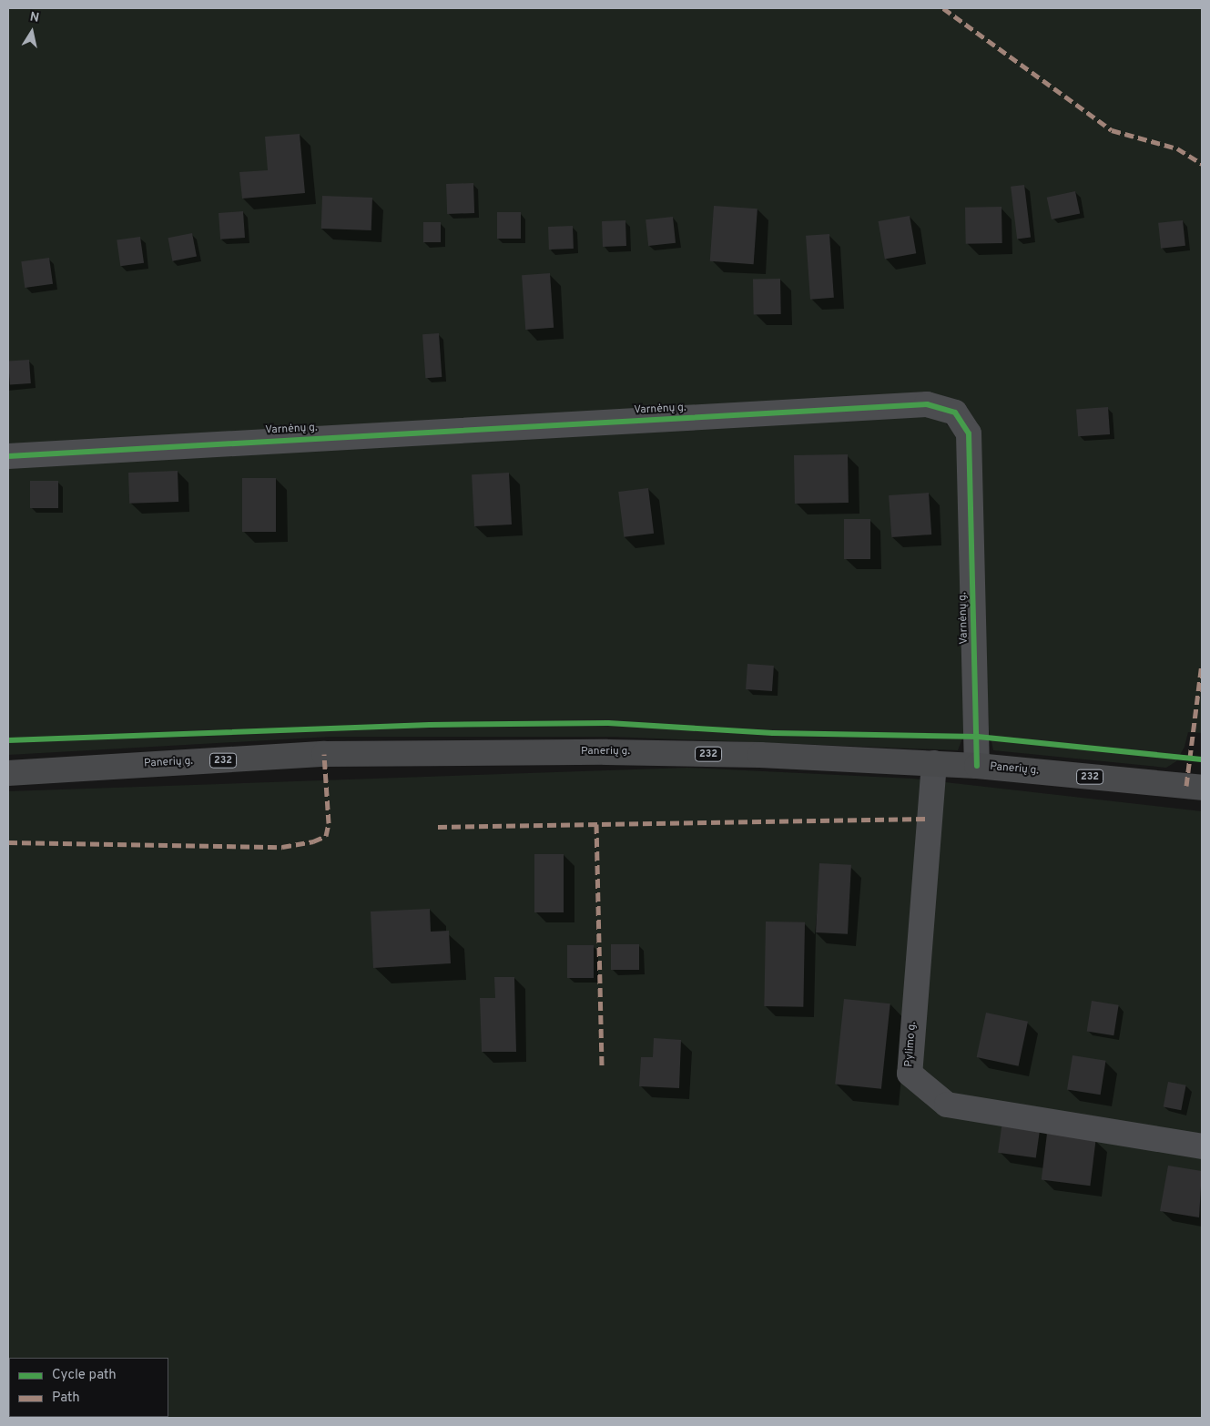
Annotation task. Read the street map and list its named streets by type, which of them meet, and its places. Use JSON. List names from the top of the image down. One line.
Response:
{"streets":{"main road":["Panerių g.","232"],"street":["Varnėnų g.","Pylimo g."]},"crossings":[["Varnėnų g.","Panerių g."],["Panerių g.","Pylimo g."]],"legend":["Cycle path","Path"],"north":"top"}
